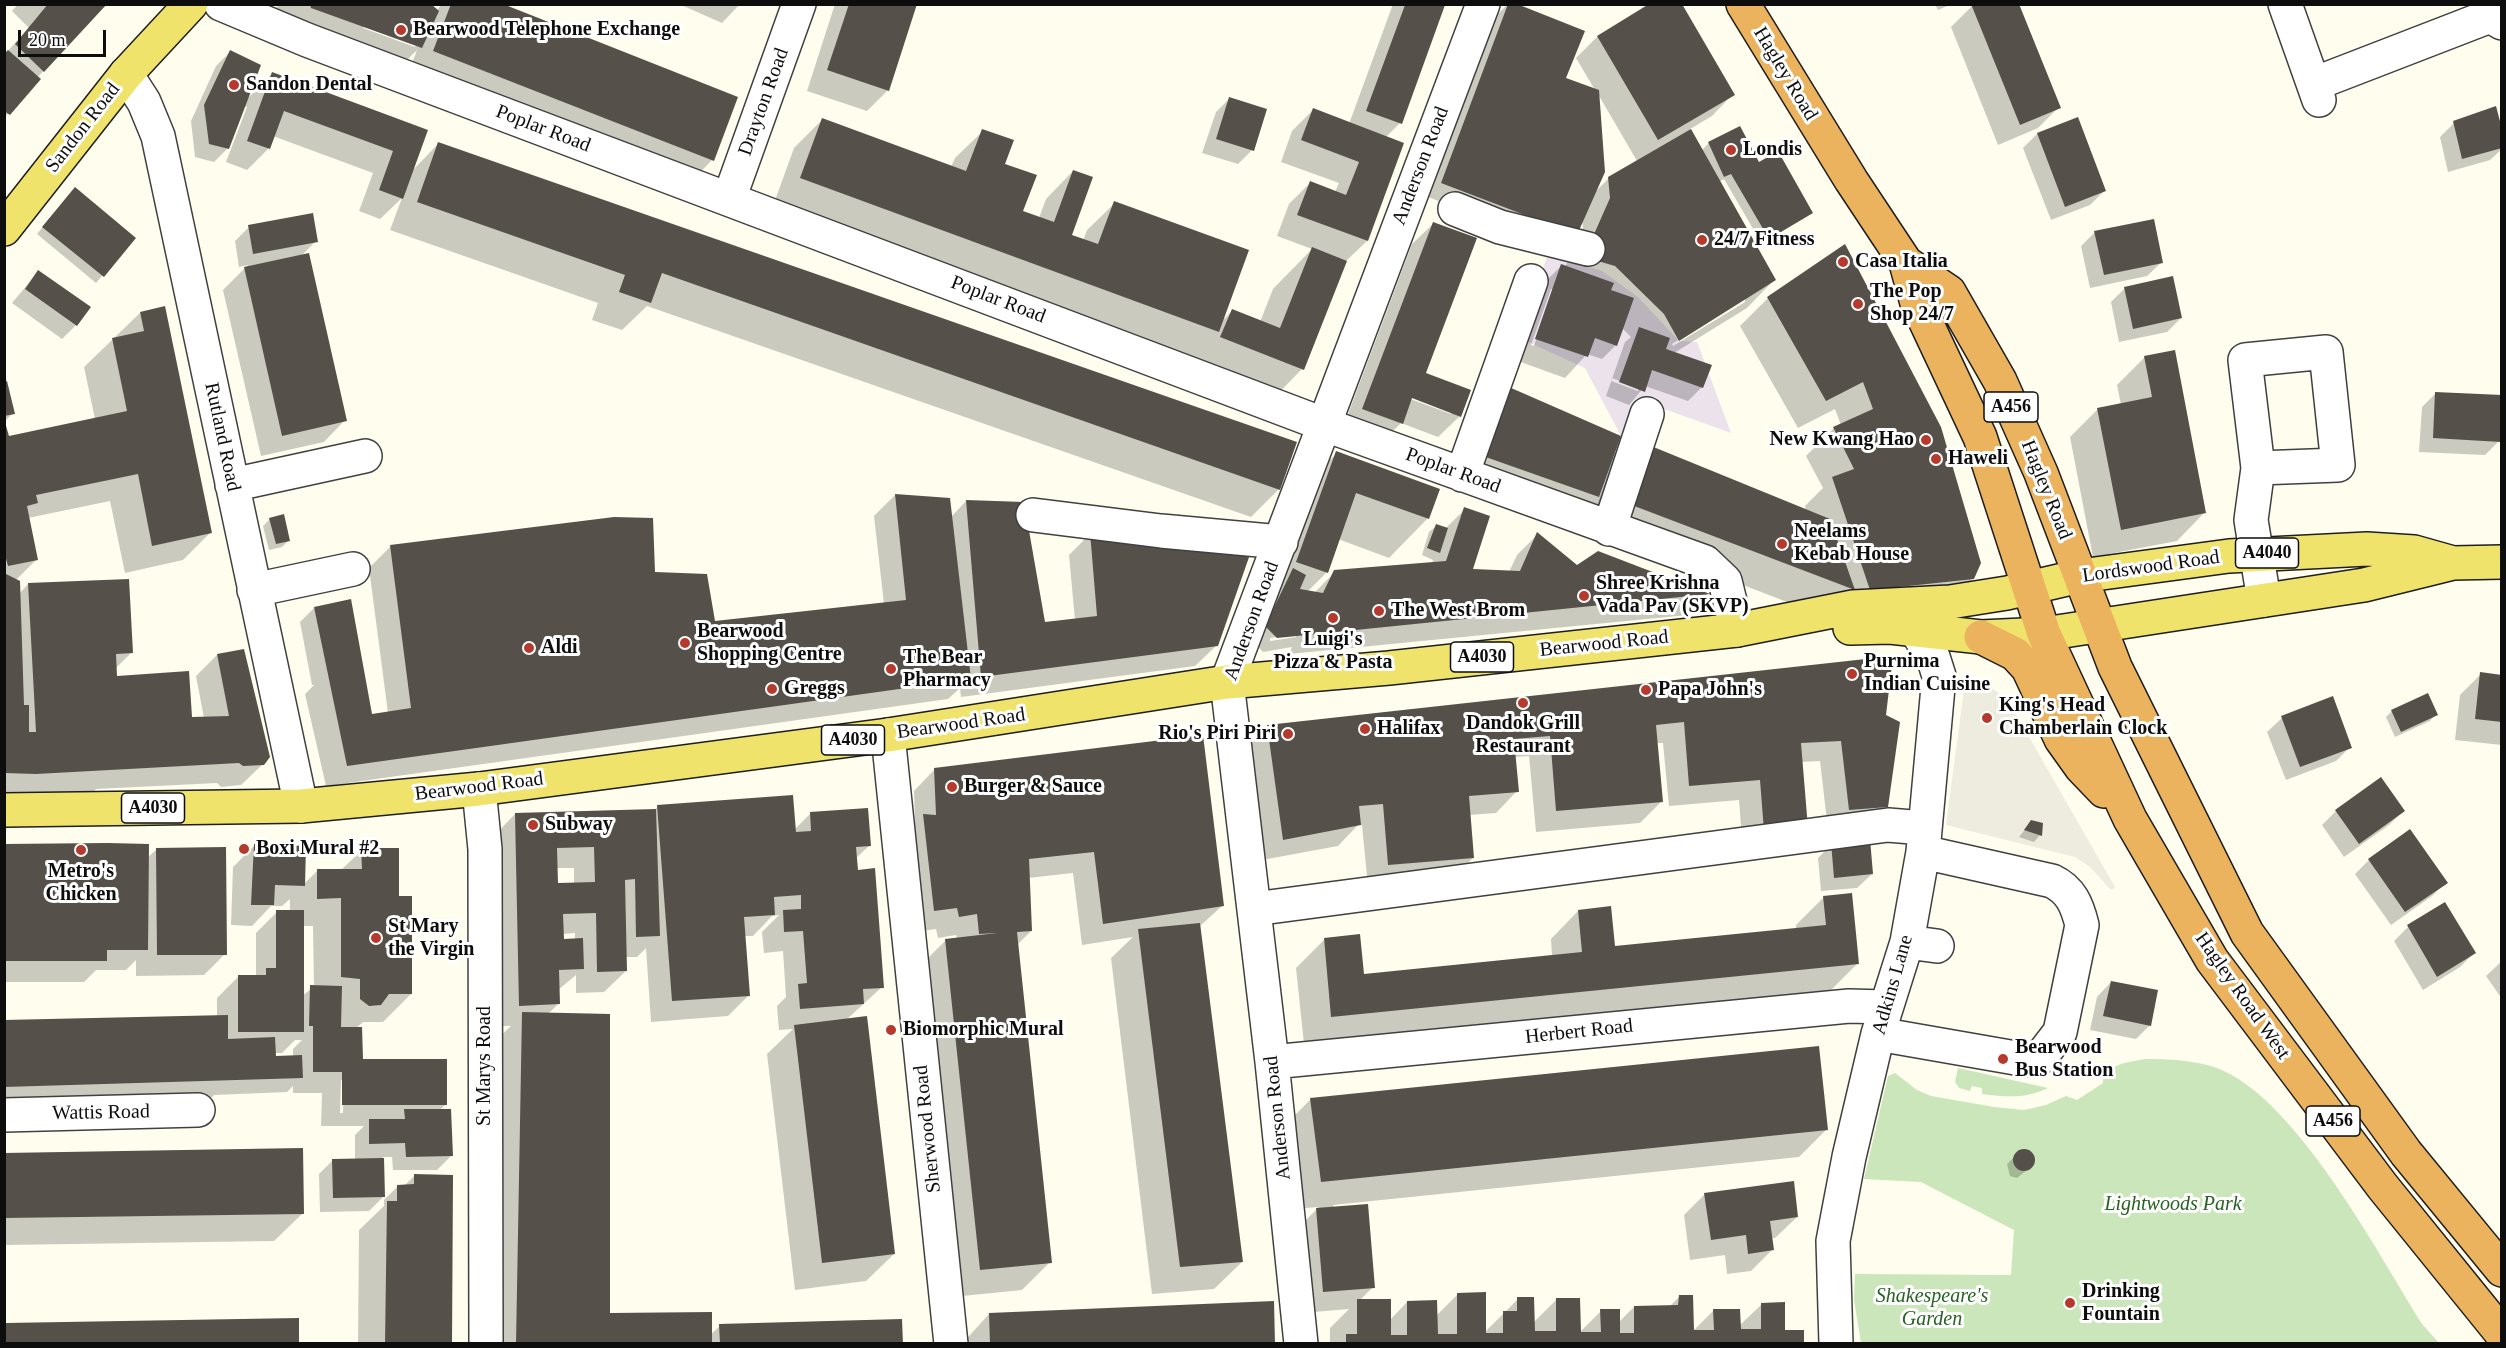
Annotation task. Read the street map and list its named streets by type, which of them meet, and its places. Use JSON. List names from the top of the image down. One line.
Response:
{"streets":{"highway":["Hagley Road","A456","Hagley Road West"],"main road":["Sandon Road","A4040","Lordswood Road","Bearwood Road","A4030"],"street":["Drayton Road","Poplar Road","Anderson Road","Rutland Road","Adkins Lane","Herbert Road","St Marys Road","Wattis Road","Sherwood Road"]},"crossings":[["Hagley Road","Lordswood Road"],["Hagley Road","Bearwood Road"],["Hagley Road","Hagley Road West"],["Drayton Road","Poplar Road"],["Sandon Road","Rutland Road"],["Poplar Road","Anderson Road"],["Poplar Road","Bearwood Road"],["Anderson Road","Bearwood Road"],["Anderson Road","Herbert Road"],["A456","Bearwood Road"],["A456","Hagley Road West"],["Rutland Road","Bearwood Road"],["Lordswood Road","Bearwood Road"],["Lordswood Road","Hagley Road West"],["Bearwood Road","Adkins Lane"],["Bearwood Road","Hagley Road West"],["Bearwood Road","St Marys Road"],["Bearwood Road","Sherwood Road"],["Adkins Lane","Herbert Road"]],"parks":["Lightwoods Park","Shakespeare's Garden"],"places":["Bearwood Telephone Exchange","Sandon Dental","Londis","24/7 Fitness","Casa Italia","The Pop Shop 24/7","New Kwang Hao","Haweli","Neelams Kebab House","Shree Krishna Vada Pav (SKVP)","The West Brom","Luigi's Pizza & Pasta","Bearwood Shopping Centre","Aldi","The Bear Pharmacy","Purnima Indian Cuisine","Greggs","Papa John's","Dandok Grill Restaurant","King's Head Chamberlain Clock","Halifax","Rio's Piri Piri","Burger & Sauce","Subway","Boxi Mural #2","Metro's Chicken","St Mary the Virgin","Biomorphic Mural","Bearwood Bus Station","Drinking Fountain"],"scale_bar":"20 m"}
